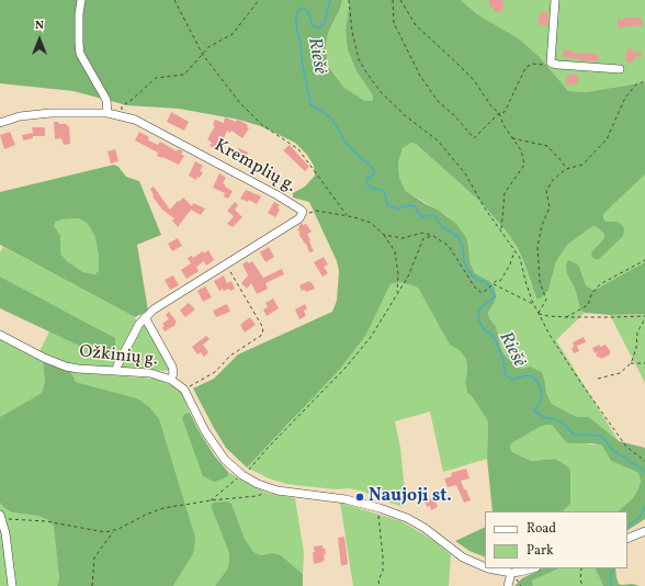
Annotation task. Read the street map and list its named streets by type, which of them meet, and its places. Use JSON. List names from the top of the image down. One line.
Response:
{"streets":{"street":["Kremplių g.","Ožkinių g."]},"crossings":[["Kremplių g.","Ožkinių g."]],"water":["Riešė"],"places":["Naujoji st."],"legend":["Road","Park"],"north":"top"}
